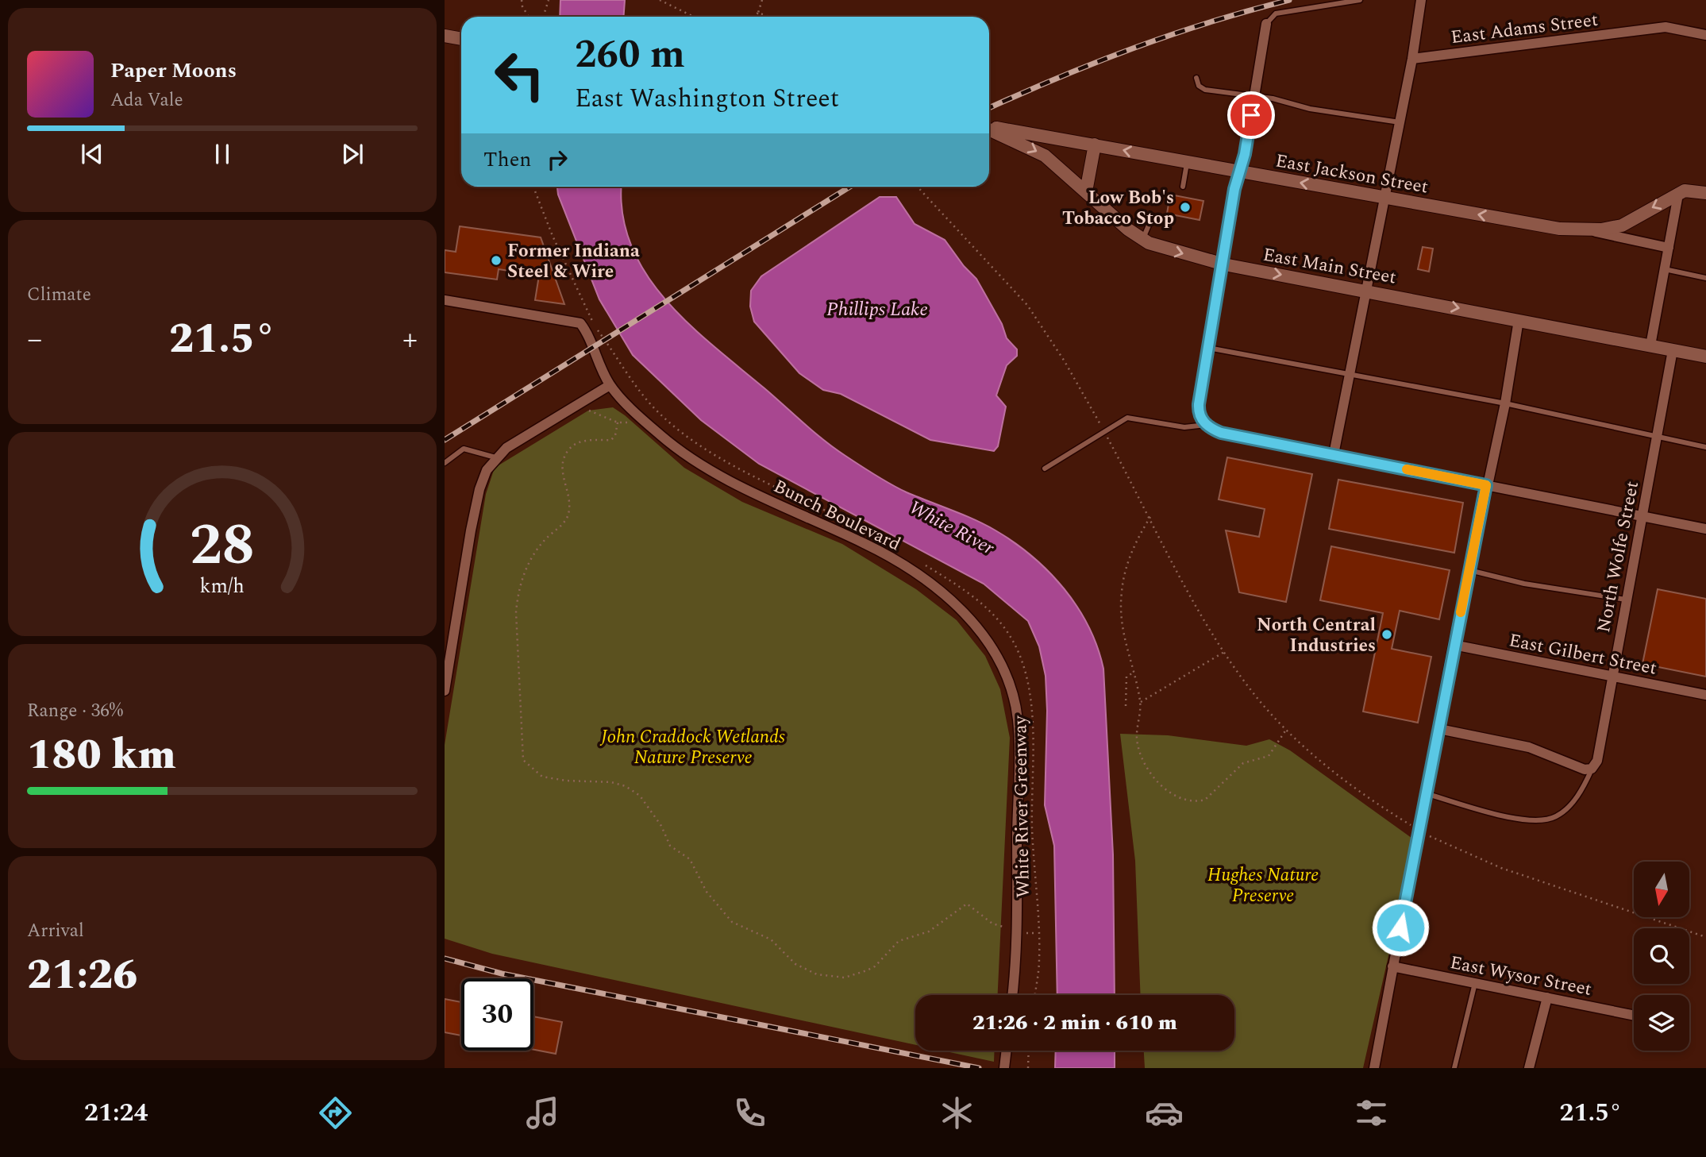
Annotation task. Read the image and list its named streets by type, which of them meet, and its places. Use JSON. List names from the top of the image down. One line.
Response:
{"streets":{"main road":["East Jackson Street","East Main Street"],"street":["East Adams Street","Bunch Boulevard","North Wolfe Street","East Gilbert Street","East Wysor Street"],"path":["White River Greenway"]},"crossings":[["East Main Street","North Wolfe Street"],["North Wolfe Street","East Gilbert Street"]],"one_way":["East Jackson Street","East Main Street"],"water":["Phillips Lake","White River"],"parks":["John Craddock Wetlands Nature Preserve","Hughes Nature Preserve"],"places":["Low Bob's Tobacco Stop","Former Indiana Steel & Wire","North Central Industries"],"north":"bottom","page":{"turn":["260 m","East Washington Street"],"song":["Paper Moons","Ada Vale"],"then":"Then","tile":["Climate",["Range · 36%","180 km"],["Arrival","21:26"]],"heat":["−","21.5°","+"],"limit":"30","trip":"21:26 · 2 min · 610 m","tabs":["21:24","21.5°"],"gauge":["28","km/h"]}}
